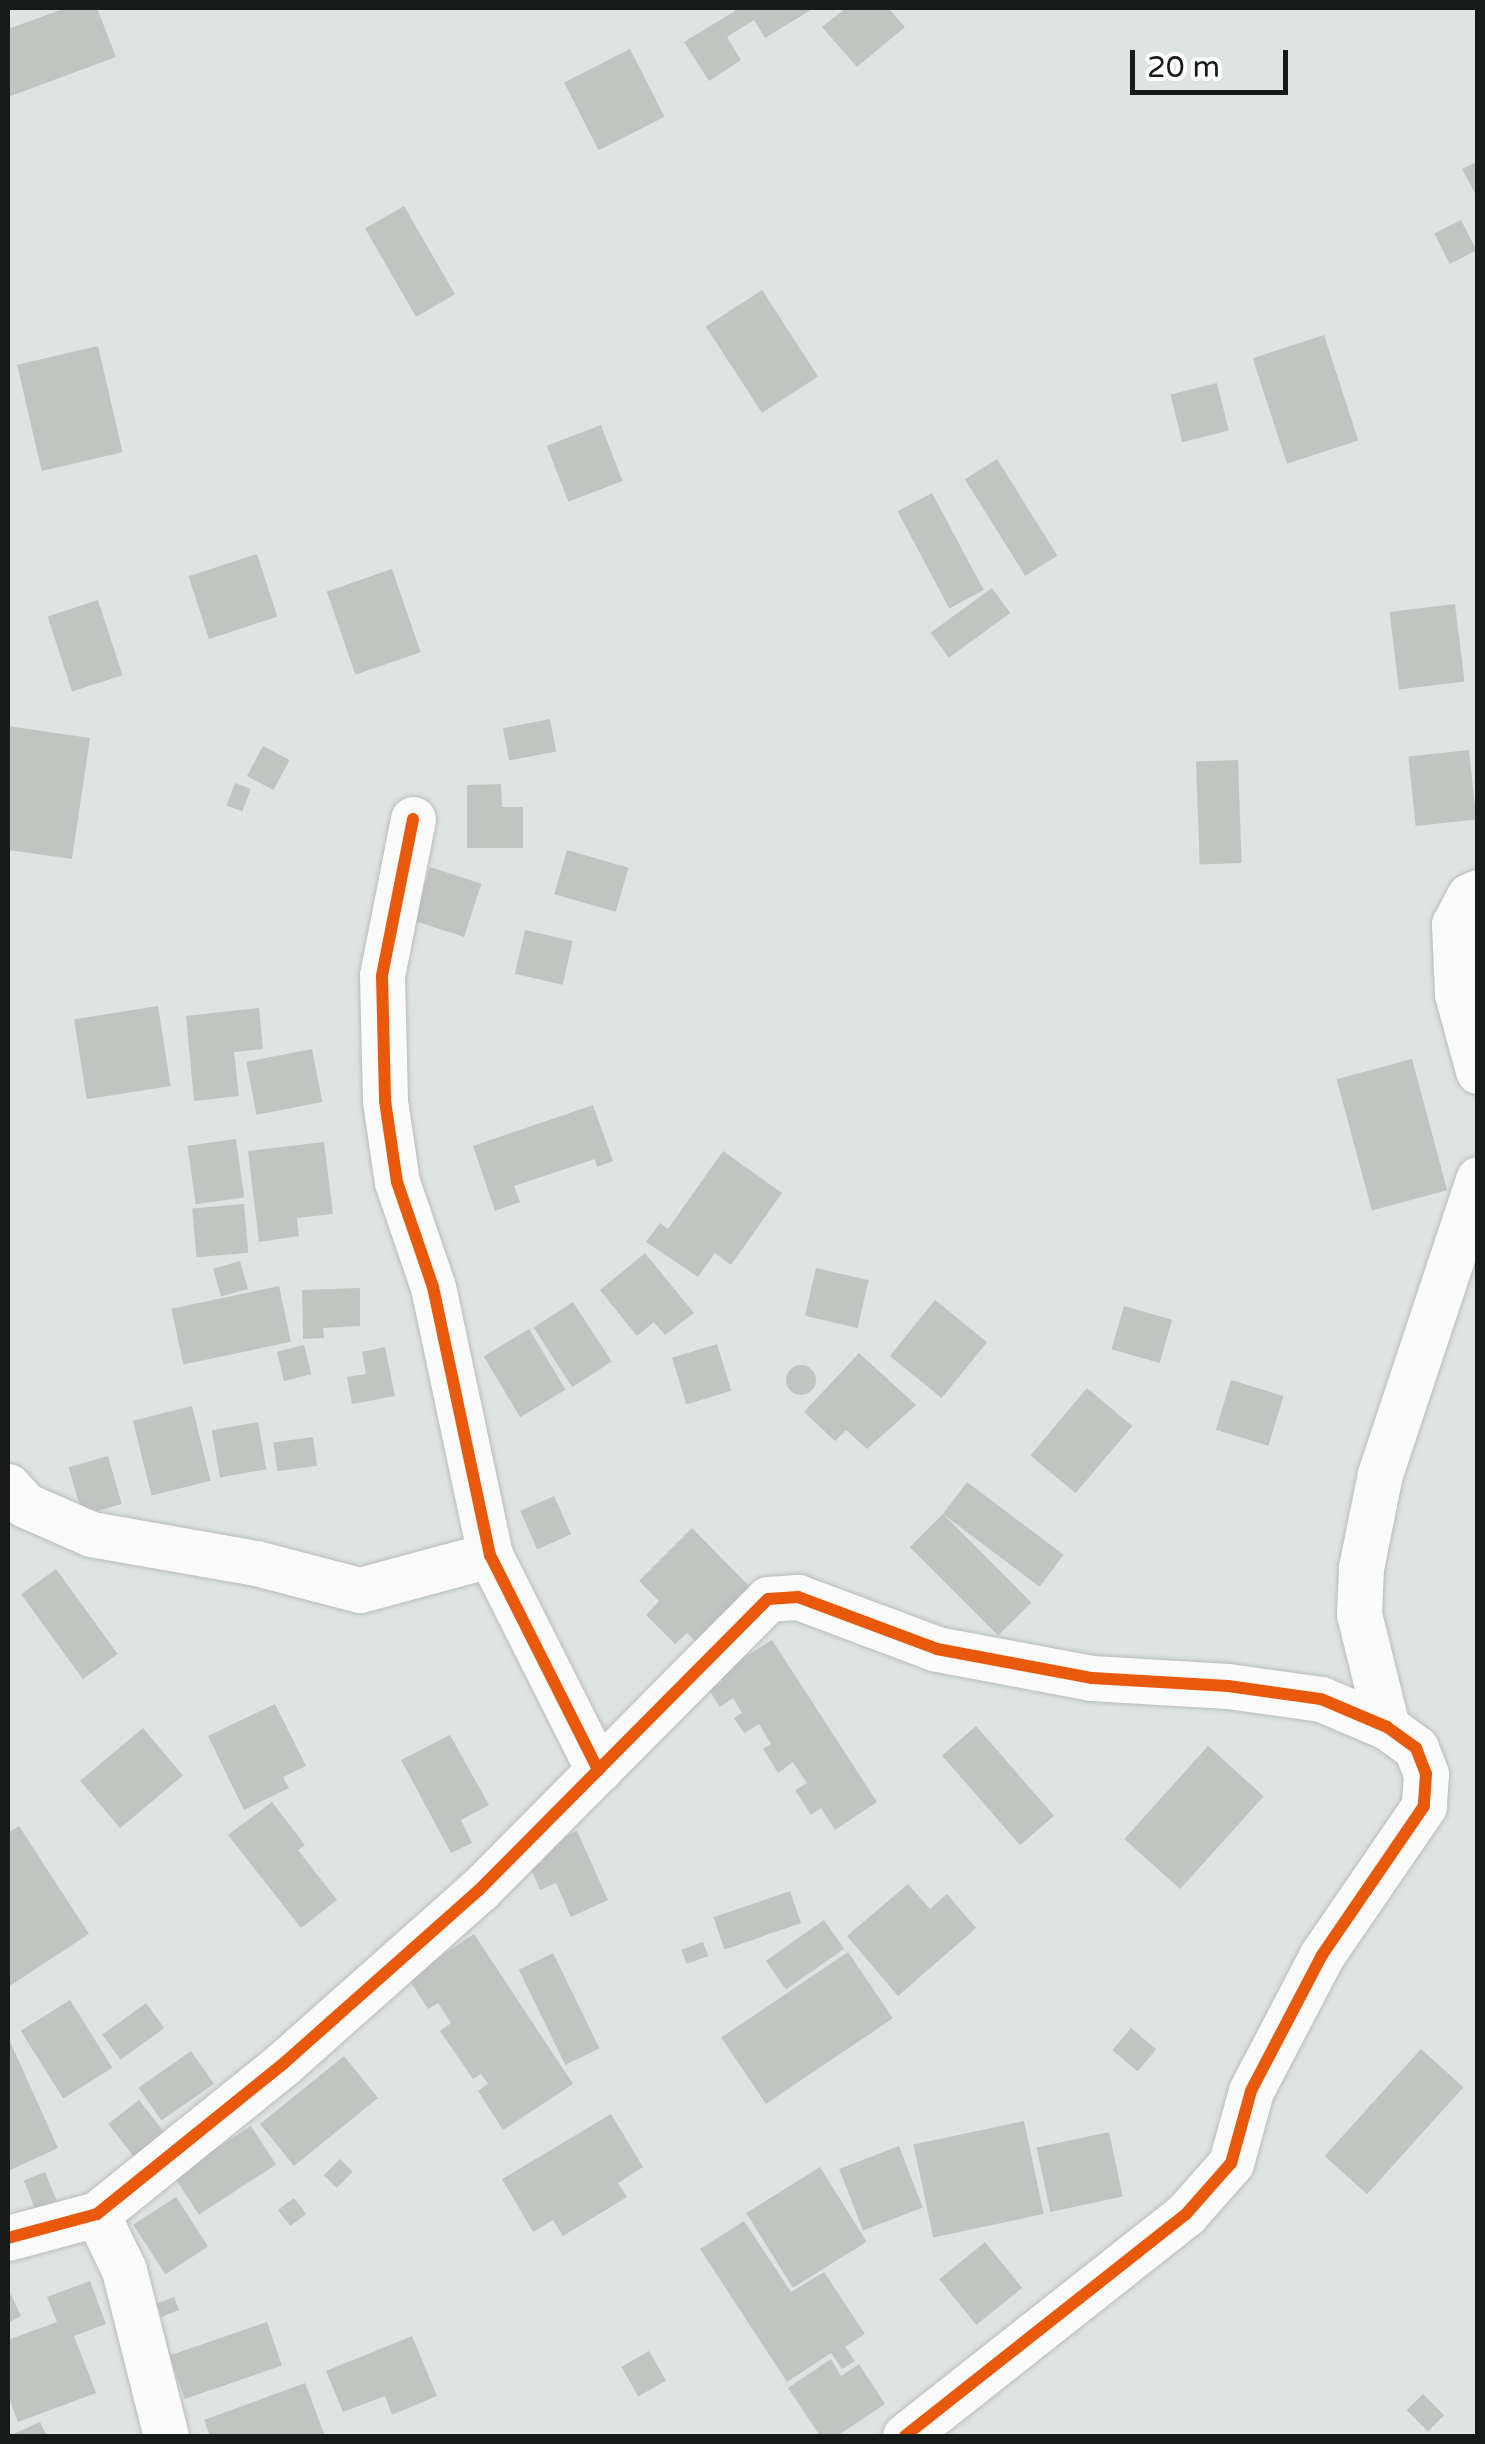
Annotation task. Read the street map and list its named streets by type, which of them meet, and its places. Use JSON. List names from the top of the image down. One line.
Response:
{"scale_bar":"20 m"}
